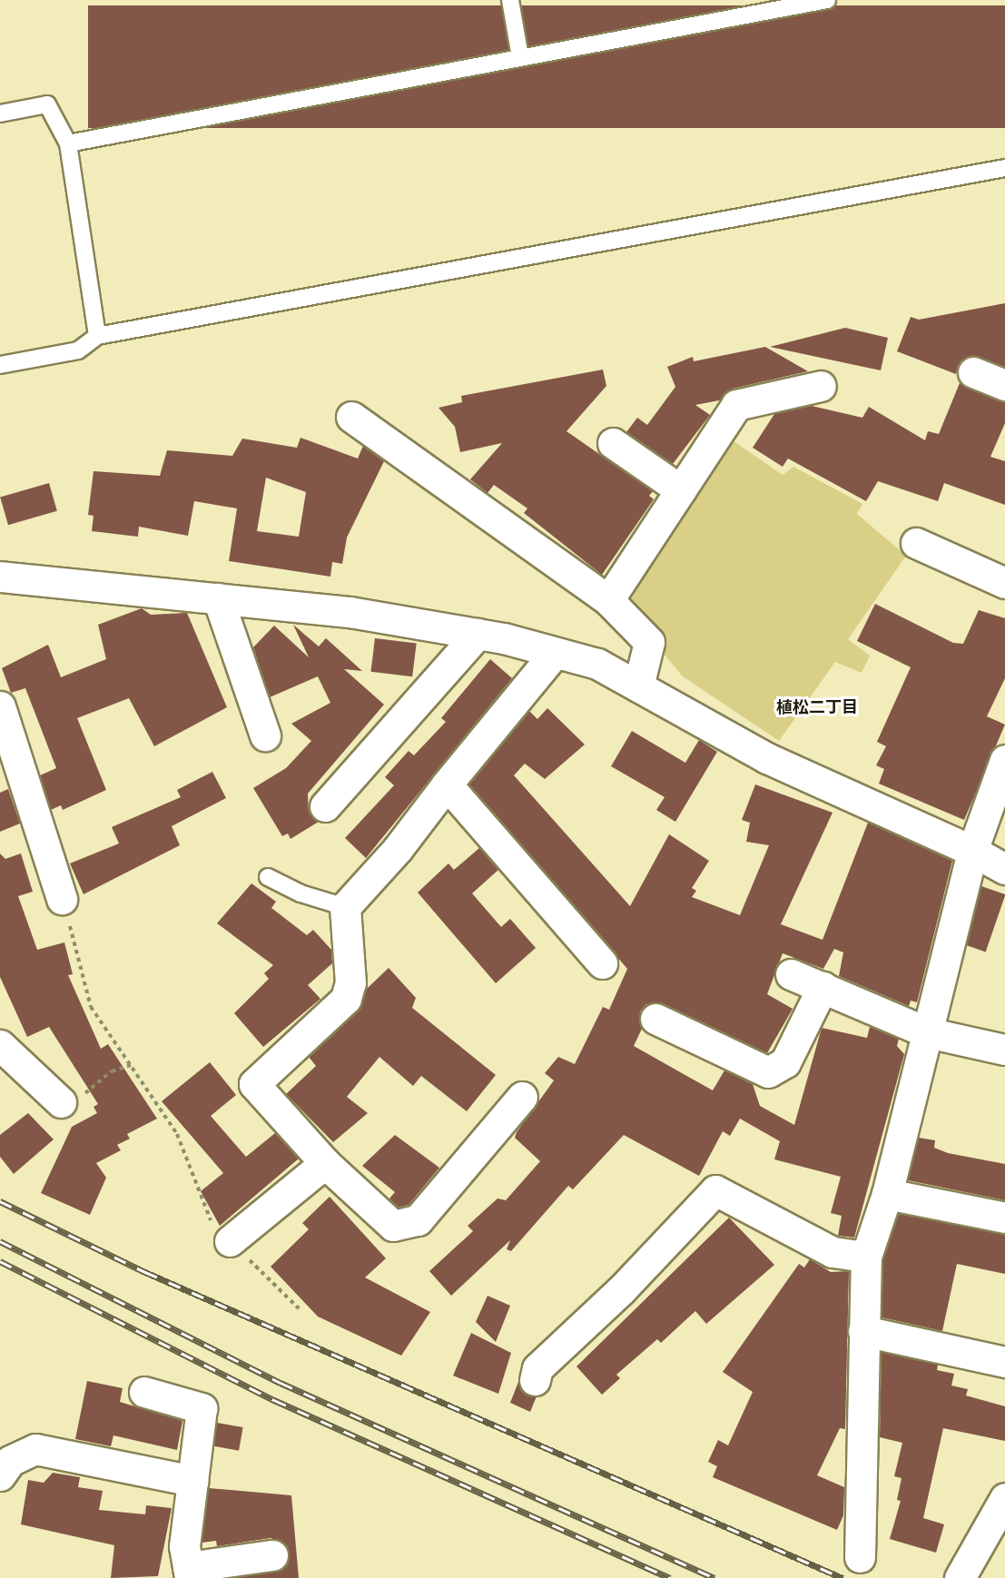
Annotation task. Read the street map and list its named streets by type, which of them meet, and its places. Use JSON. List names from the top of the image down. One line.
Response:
{"districts":["植松二丁目"]}
